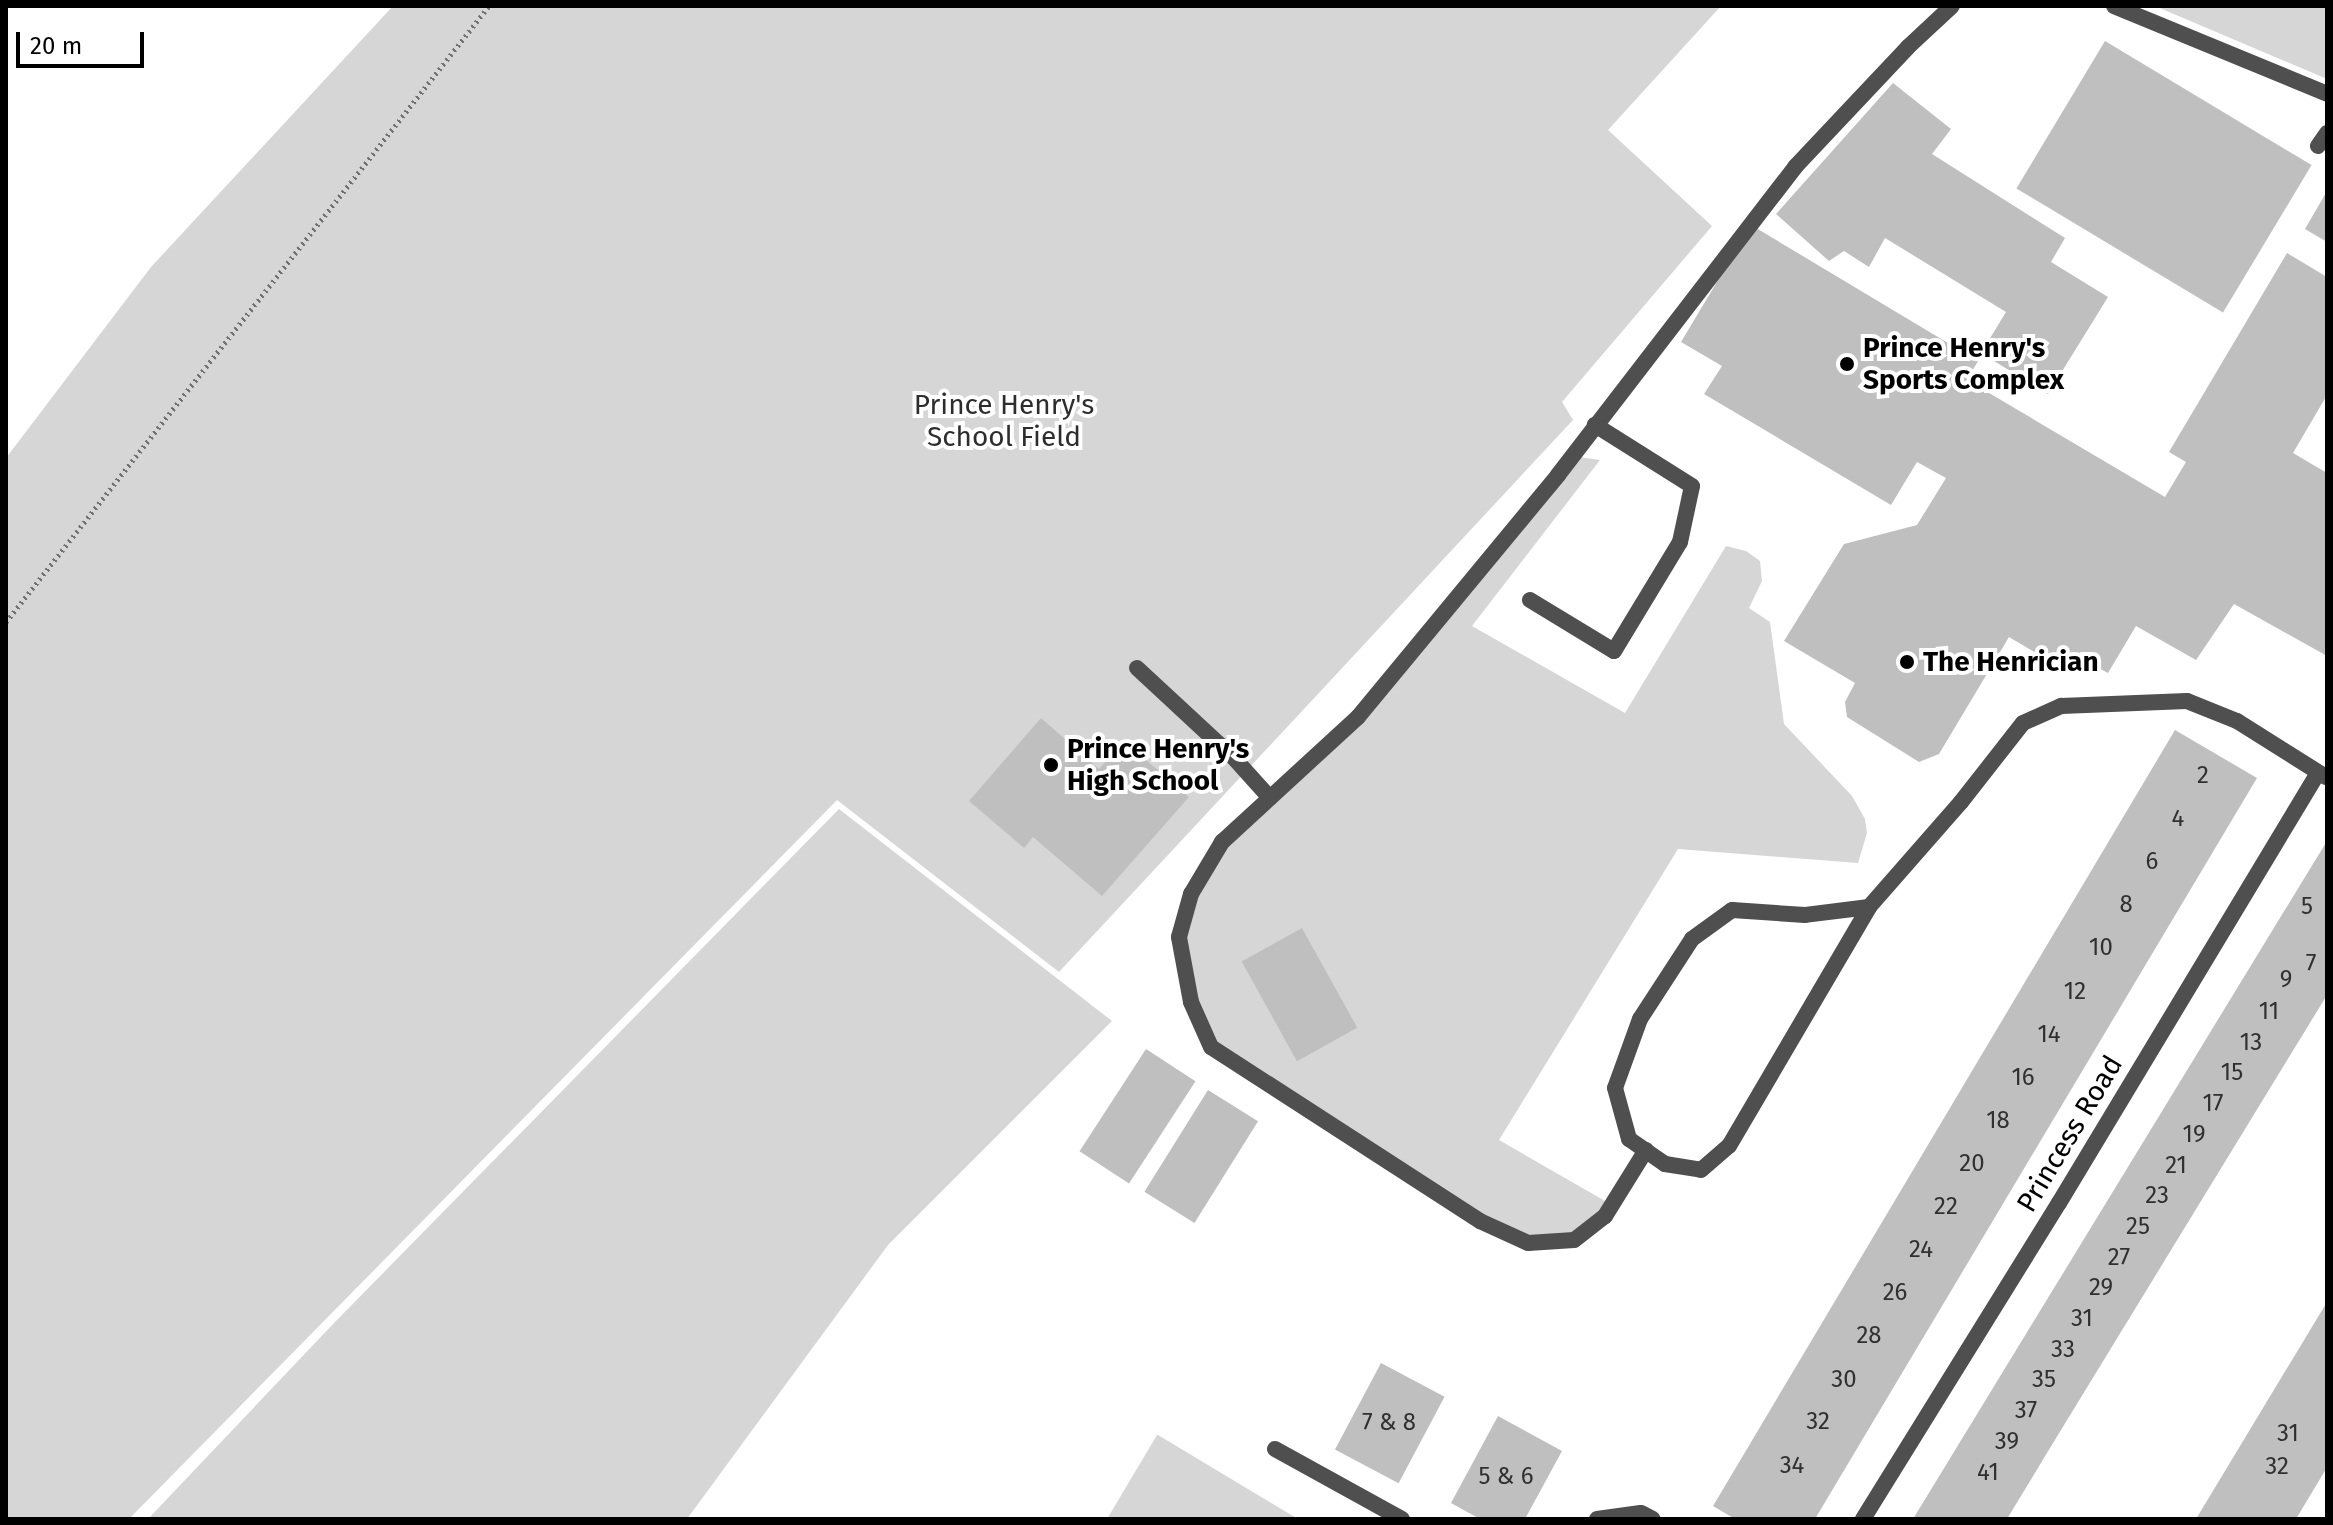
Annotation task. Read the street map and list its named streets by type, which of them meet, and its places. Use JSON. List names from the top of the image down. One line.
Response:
{"streets":{"street":["Princess Road"]},"parks":["Prince Henry's School Field"],"places":["Prince Henry's Sports Complex","The Henrician","Prince Henry's High School"],"house_numbers":["2","4","6","8","5","10","7","9","12","11","14","13","15","16","17","18","19","20","21","23","22","25","24","27","29","26","31","28","33","30","35","37","32","7 & 8","31","39","34","32","41","5 & 6"],"scale_bar":"20 m"}
